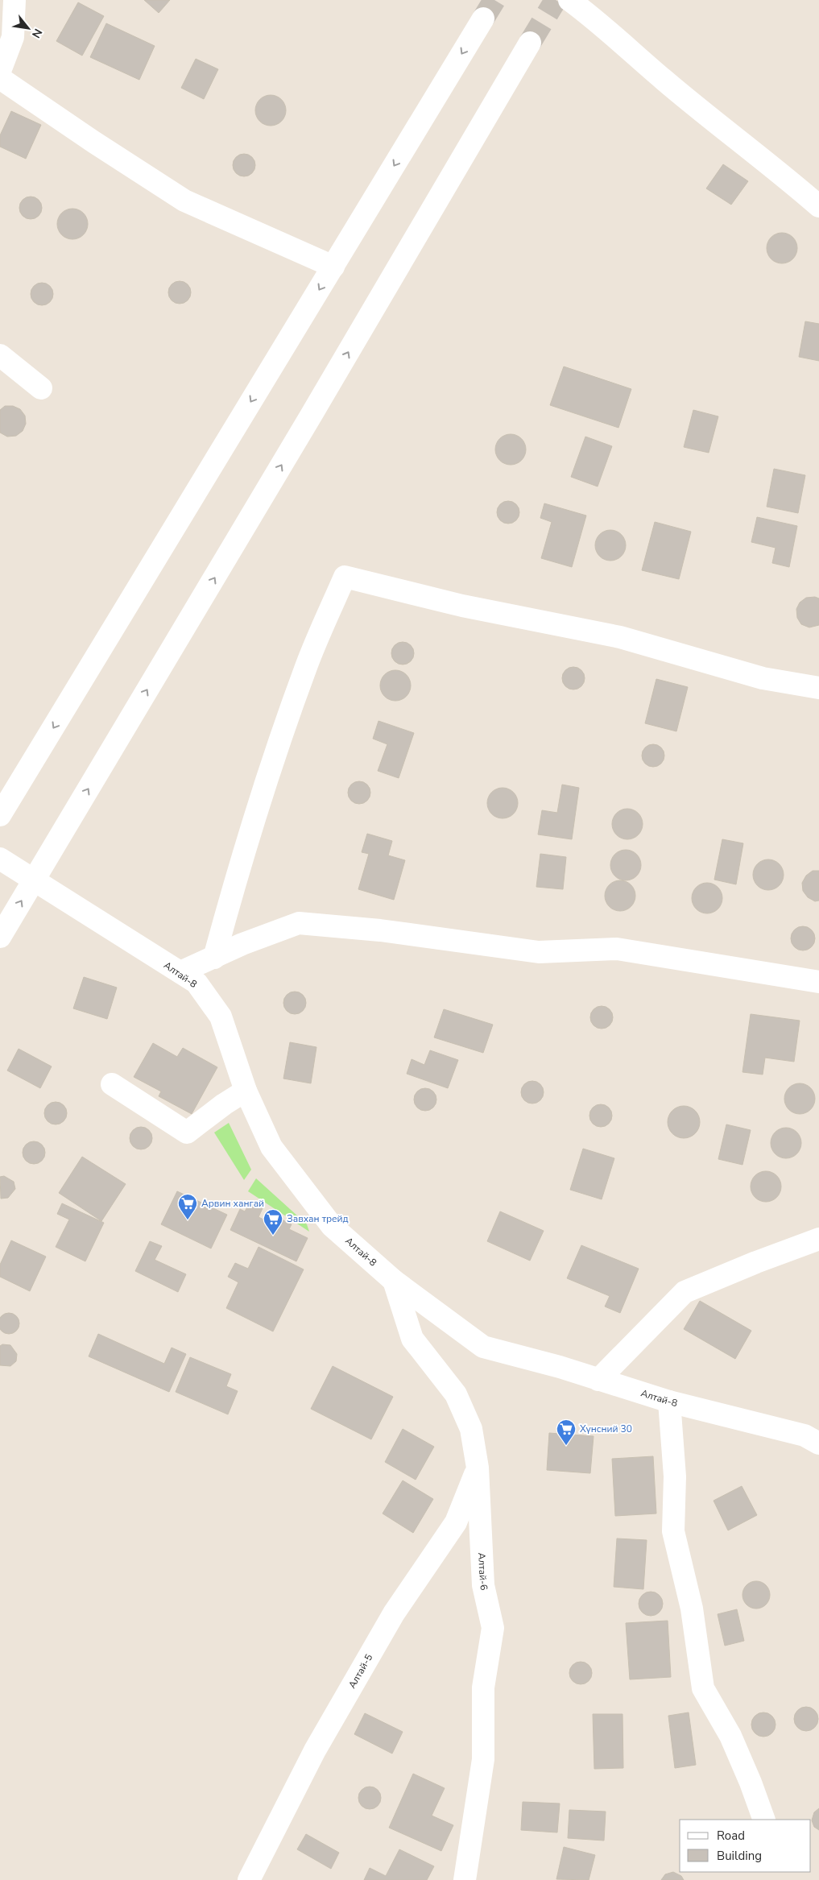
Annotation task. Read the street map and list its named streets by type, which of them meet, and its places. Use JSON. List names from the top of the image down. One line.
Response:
{"streets":{"street":["Алтай-8","Алтай-6","Алтай-5"]},"crossings":[["Алтай-8","Алтай-6"],["Алтай-6","Алтай-5"]],"places":{"supermarket":["Арвин хангай","Завхан трейд","Хүнсний 30"]},"legend":["Road","Building"],"north":"bottom right"}
